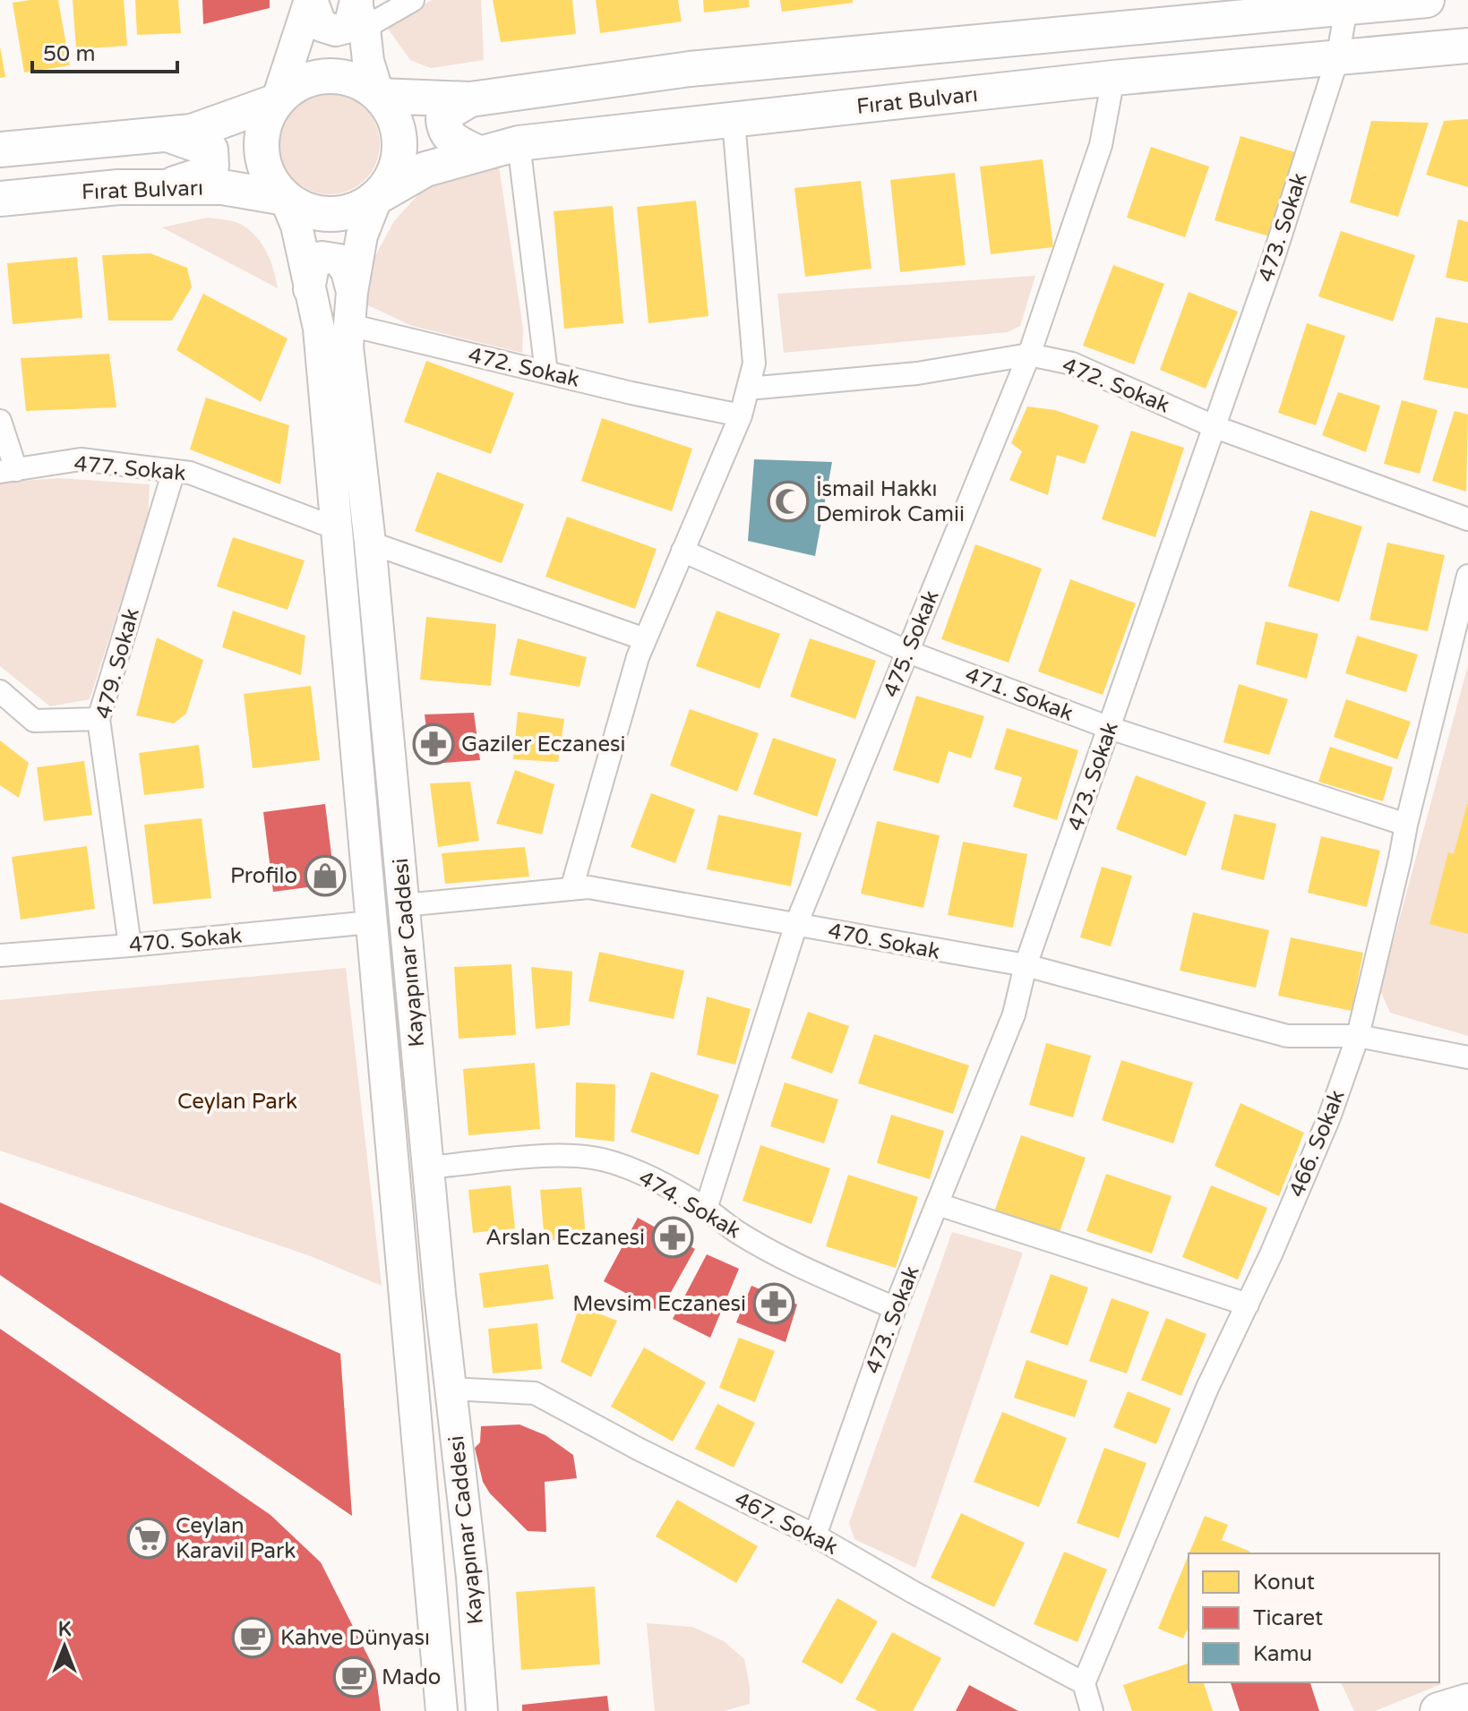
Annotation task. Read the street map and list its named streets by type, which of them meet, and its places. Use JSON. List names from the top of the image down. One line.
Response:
{"streets":{"main road":["Fırat Bulvarı","Kayapınar Caddesi"],"street":["473. Sokak","472. Sokak","477. Sokak","475. Sokak","479. Sokak","471. Sokak","470. Sokak","466. Sokak","474. Sokak","467. Sokak"]},"crossings":[["Fırat Bulvarı","473. Sokak"],["Fırat Bulvarı","475. Sokak"],["Fırat Bulvarı","Kayapınar Caddesi"],["473. Sokak","472. Sokak"],["473. Sokak","471. Sokak"],["473. Sokak","470. Sokak"],["473. Sokak","474. Sokak"],["473. Sokak","467. Sokak"],["472. Sokak","475. Sokak"],["472. Sokak","Kayapınar Caddesi"],["477. Sokak","479. Sokak"],["477. Sokak","Kayapınar Caddesi"],["475. Sokak","471. Sokak"],["475. Sokak","470. Sokak"],["475. Sokak","474. Sokak"],["479. Sokak","470. Sokak"],["471. Sokak","466. Sokak"],["470. Sokak","Kayapınar Caddesi"],["470. Sokak","466. Sokak"],["Kayapınar Caddesi","474. Sokak"],["Kayapınar Caddesi","467. Sokak"],["466. Sokak","467. Sokak"]],"parks":["Ceylan Park"],"places":{"mosque":["İsmail Hakkı Demirok Camii"],"pharmacy":["Gaziler Eczanesi","Arslan Eczanesi","Mevsim Eczanesi"],"shop":["Profilo"],"supermarket":["Ceylan Karavil Park"],"cafe":["Kahve Dünyası","Mado"]},"legend":["Konut","Ticaret","Kamu"],"scale_bar":"50 m","north":"top"}
